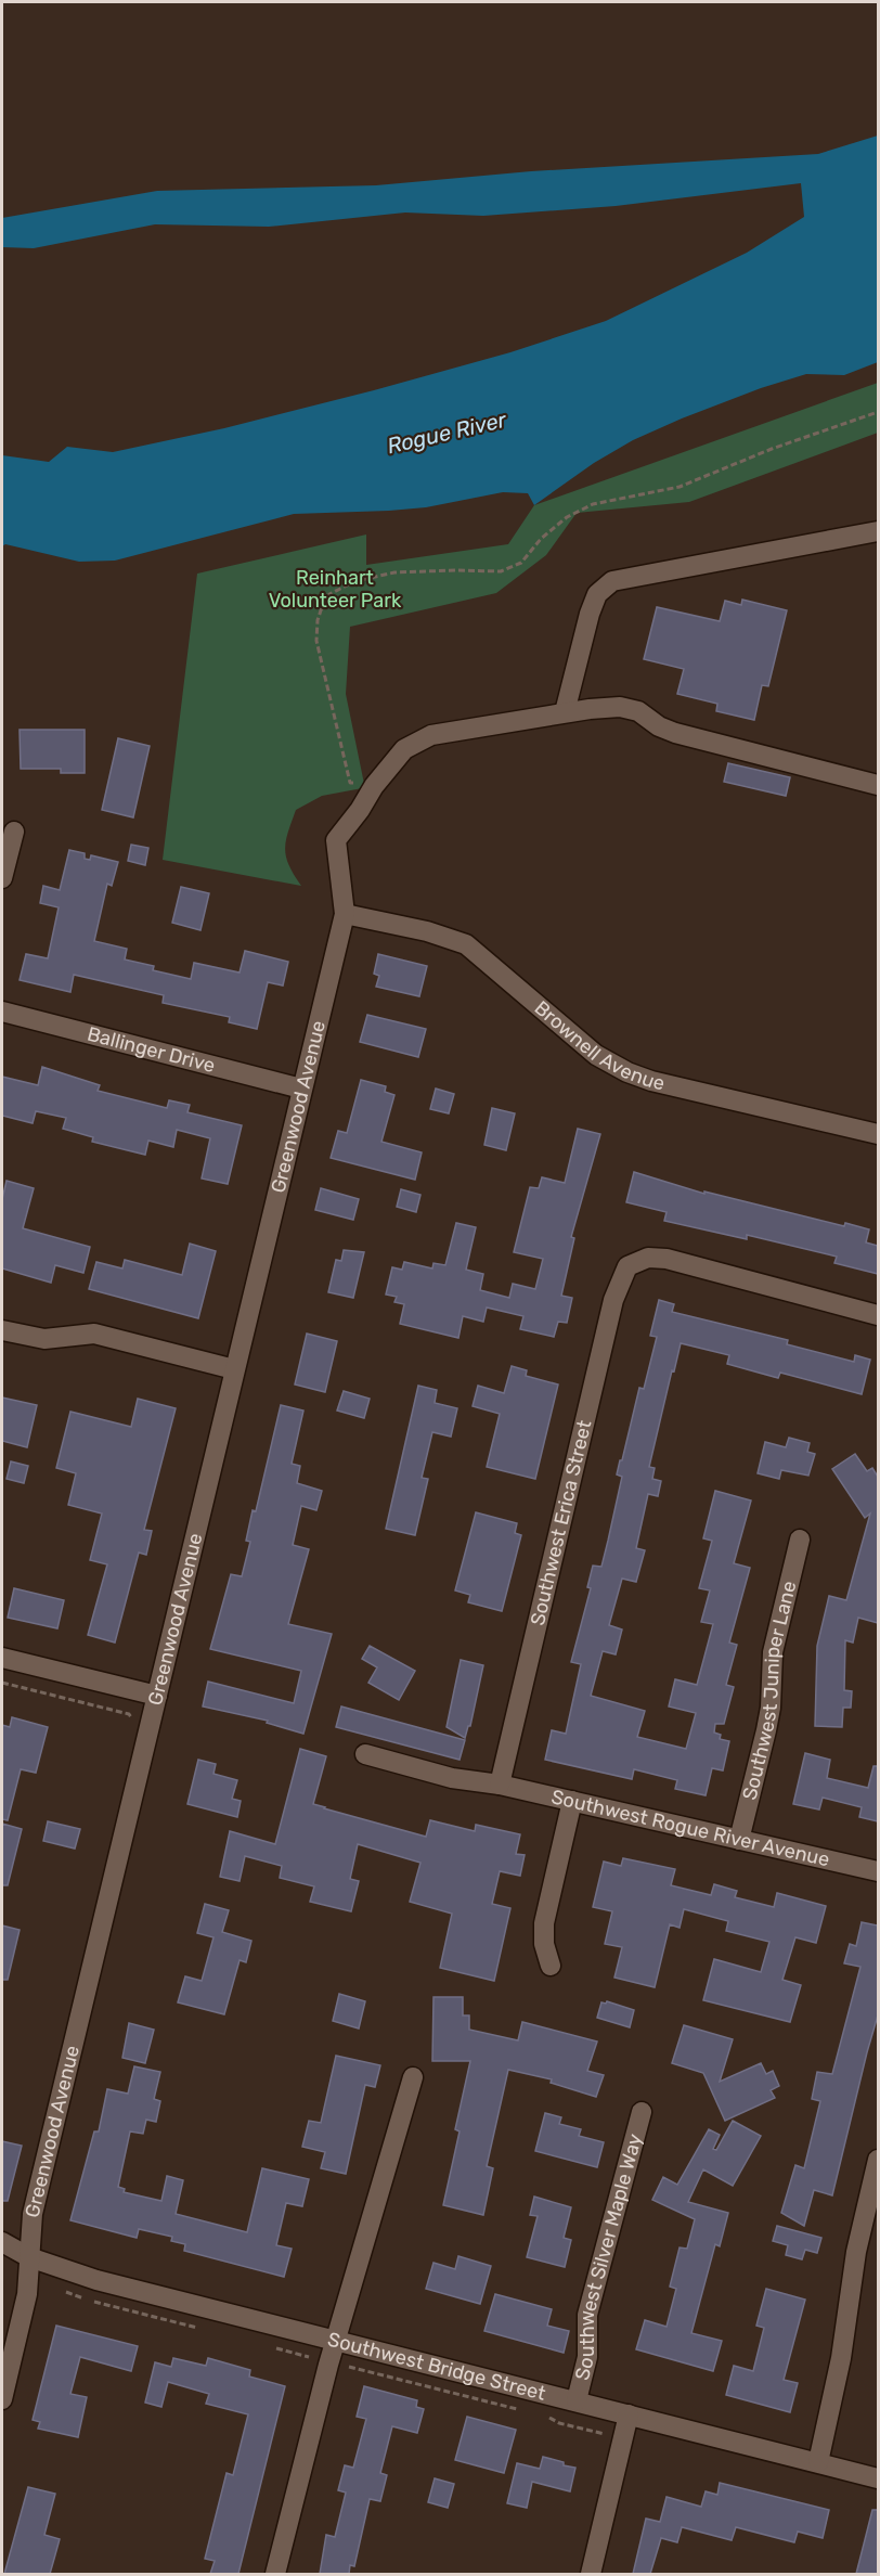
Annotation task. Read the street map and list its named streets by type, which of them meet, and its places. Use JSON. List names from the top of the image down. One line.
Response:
{"streets":{"street":["Brownell Avenue","Ballinger Drive","Greenwood Avenue","Southwest Erica Street","Southwest Juniper Lane","Southwest Rogue River Avenue","Southwest Silver Maple Way","Southwest Bridge Street"]},"crossings":[["Brownell Avenue","Greenwood Avenue"],["Ballinger Drive","Greenwood Avenue"],["Greenwood Avenue","Southwest Bridge Street"],["Southwest Erica Street","Southwest Rogue River Avenue"],["Southwest Juniper Lane","Southwest Rogue River Avenue"],["Southwest Silver Maple Way","Southwest Bridge Street"]],"water":["Rogue River"],"parks":["Reinhart Volunteer Park"]}
